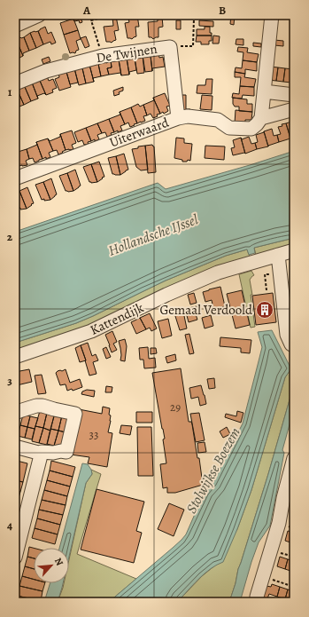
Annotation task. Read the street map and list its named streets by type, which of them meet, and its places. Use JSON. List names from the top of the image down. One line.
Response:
{"streets":{"street":["De Twijnen","Uiterwaard","Kattendijk"]},"crossings":[["De Twijnen","Uiterwaard"]],"water":["Hollandsche IJssel","Stolwijkse Boezem"],"places":{"building":["Gemaal Verdoold"]},"house_numbers":["29","33"],"north":"top right","grid":{"columns":["A","B"],"rows":["1","2","3","4"]}}
